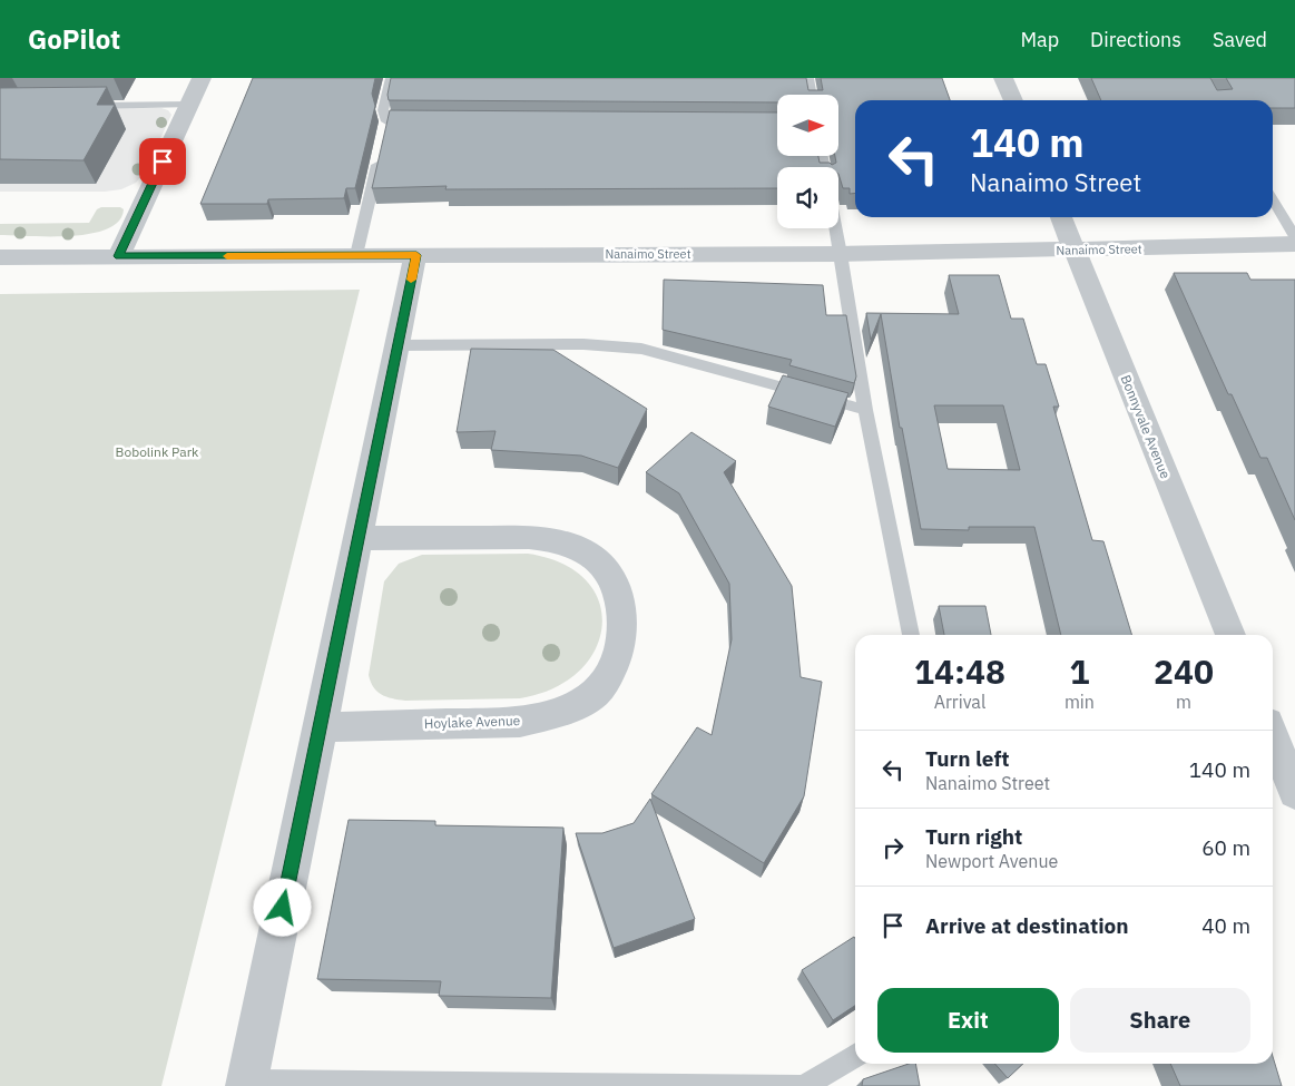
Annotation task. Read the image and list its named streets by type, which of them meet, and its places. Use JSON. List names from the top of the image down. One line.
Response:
{"streets":{"street":["Nanaimo Street","Bonnyvale Avenue","Hoylake Avenue"]},"crossings":[["Nanaimo Street","Bonnyvale Avenue"]],"parks":["Bobolink Park"],"north":"right","page":{"header":"GoPilot","nav":["Map","Directions","Saved"],"turn":["140 m","Nanaimo Street"],"eta":["14:48","Arrival","1","min","240","m"],"list":[{"name":"Turn left","note":"Nanaimo Street","value":"140 m"},{"name":"Turn right","note":"Newport Avenue","value":"60 m"},{"name":"Arrive at destination","value":"40 m"}],"buttons":["Exit","Share"]}}
